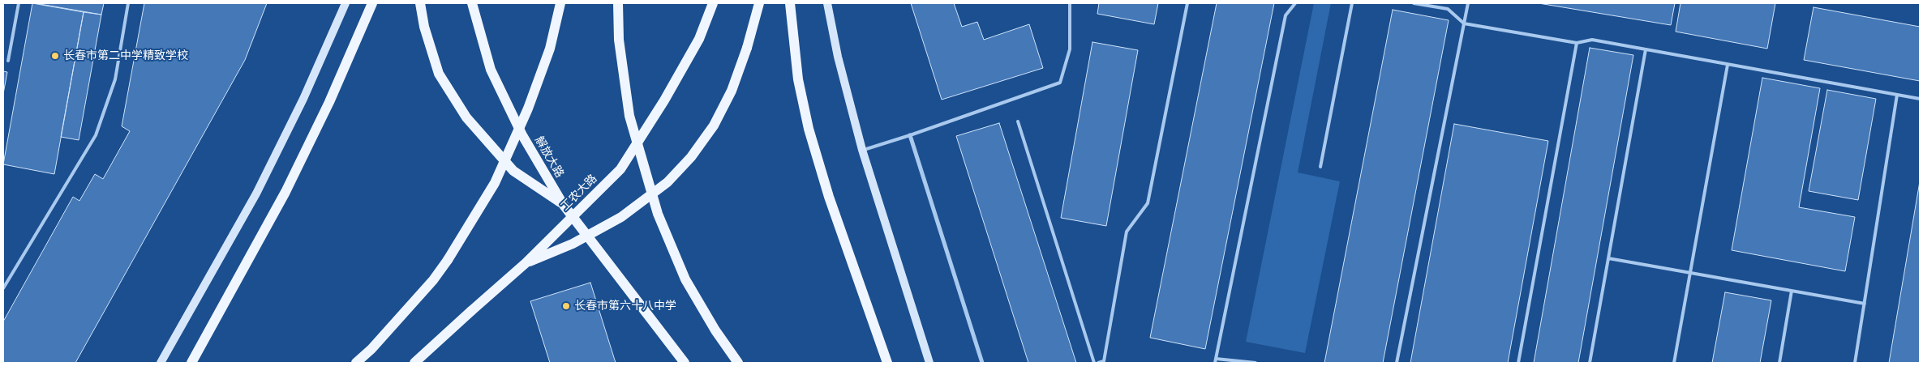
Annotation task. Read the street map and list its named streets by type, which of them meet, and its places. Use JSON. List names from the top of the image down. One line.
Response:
{"streets":{"main road":["解放大路","工农大路"]},"places":["长春市第二中学精致学校","长春市第六十八中学"]}
